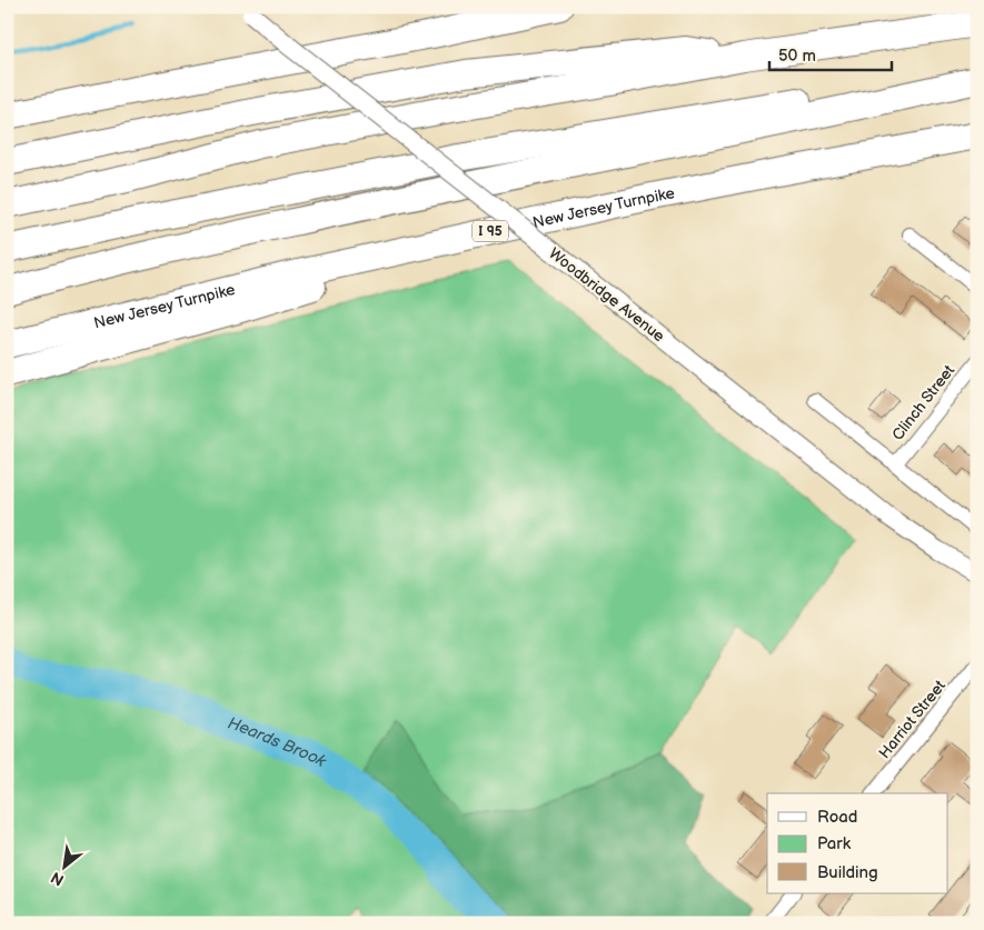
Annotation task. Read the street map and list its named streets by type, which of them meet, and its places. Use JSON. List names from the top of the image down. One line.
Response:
{"streets":{"highway":["New Jersey Turnpike","I 95"],"street":["Woodbridge Avenue","Clinch Street","Harriot Street"]},"water":["Heards Brook"],"legend":["Road","Park","Building"],"scale_bar":"50 m","north":"bottom left"}
